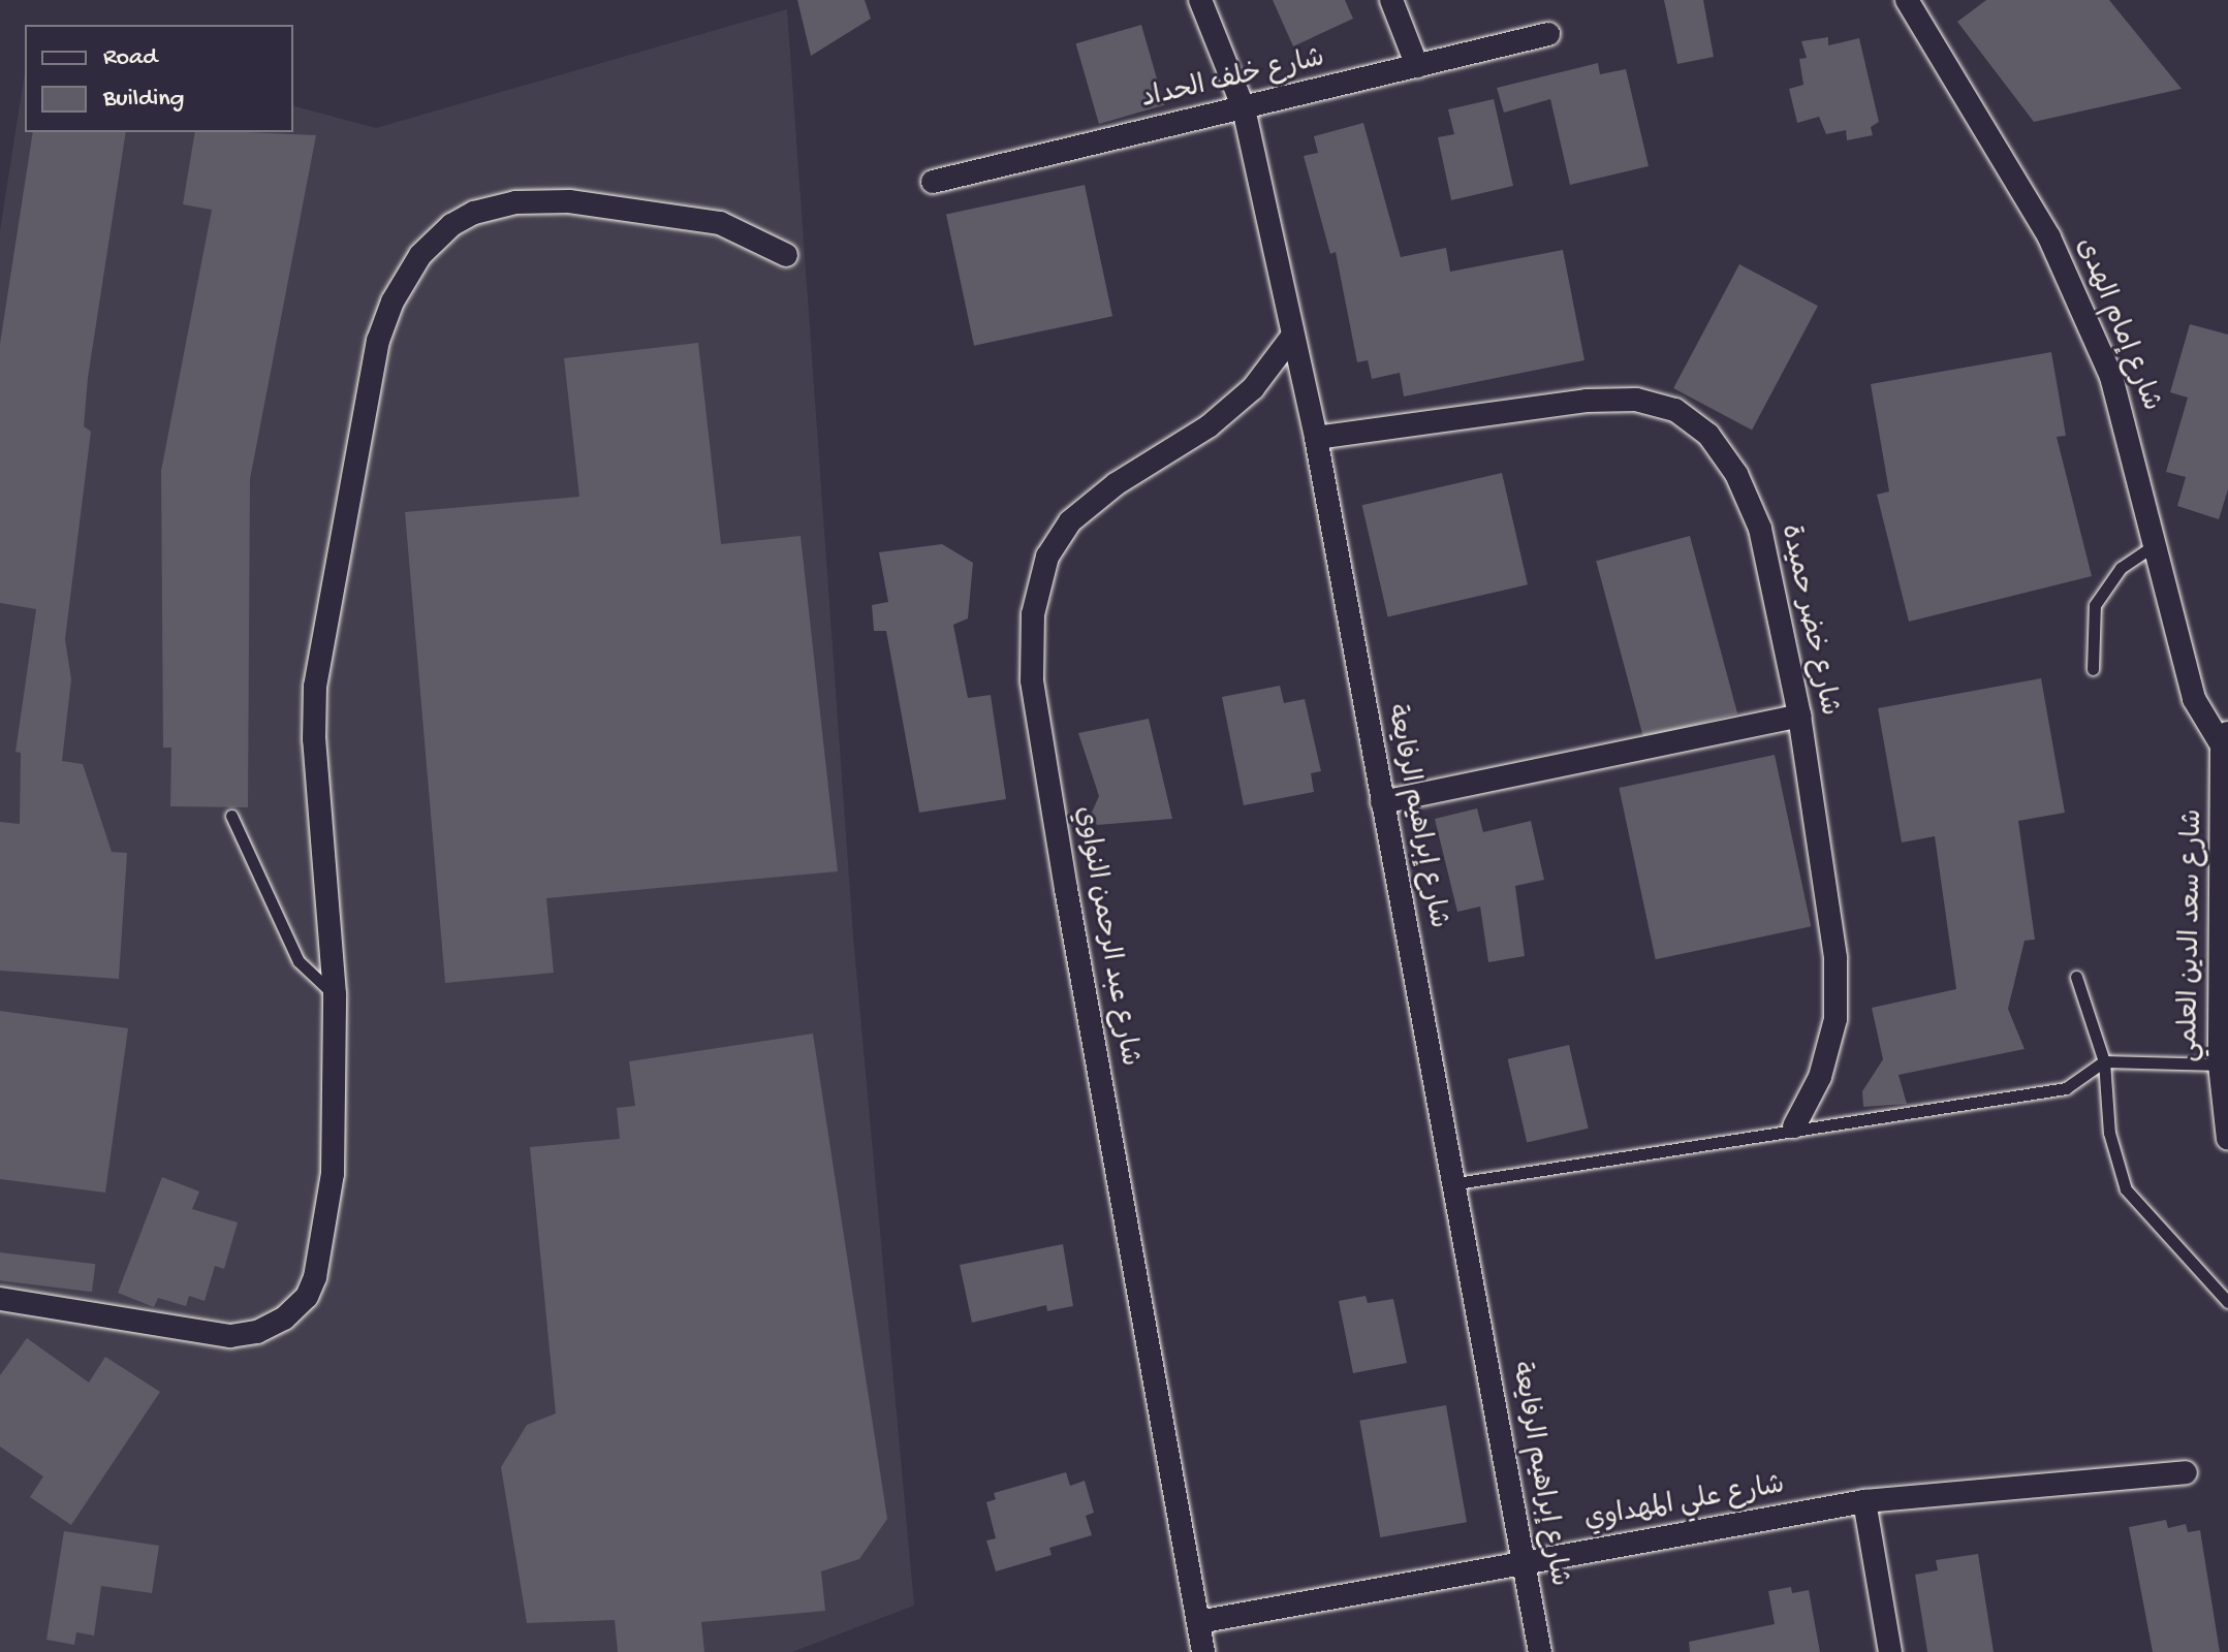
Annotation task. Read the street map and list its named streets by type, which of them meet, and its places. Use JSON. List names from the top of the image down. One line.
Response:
{"streets":{"street":["شارع خلف الحداد","شارع إمام الهدى","شارع خضر حميدة","شارع إبراهيم الرفايعة","شارع سعد الدين العلمي","شارع عبد الرحمن النواوي","شارع علي المهداوي"]},"crossings":[["شارع خلف الحداد","شارع إبراهيم الرفايعة"],["شارع إمام الهدى","شارع سعد الدين العلمي"],["شارع خضر حميدة","شارع إبراهيم الرفايعة"],["شارع إبراهيم الرفايعة","شارع عبد الرحمن النواوي"],["شارع إبراهيم الرفايعة","شارع علي المهداوي"],["شارع عبد الرحمن النواوي","شارع علي المهداوي"]],"legend":["Road","Building"]}
